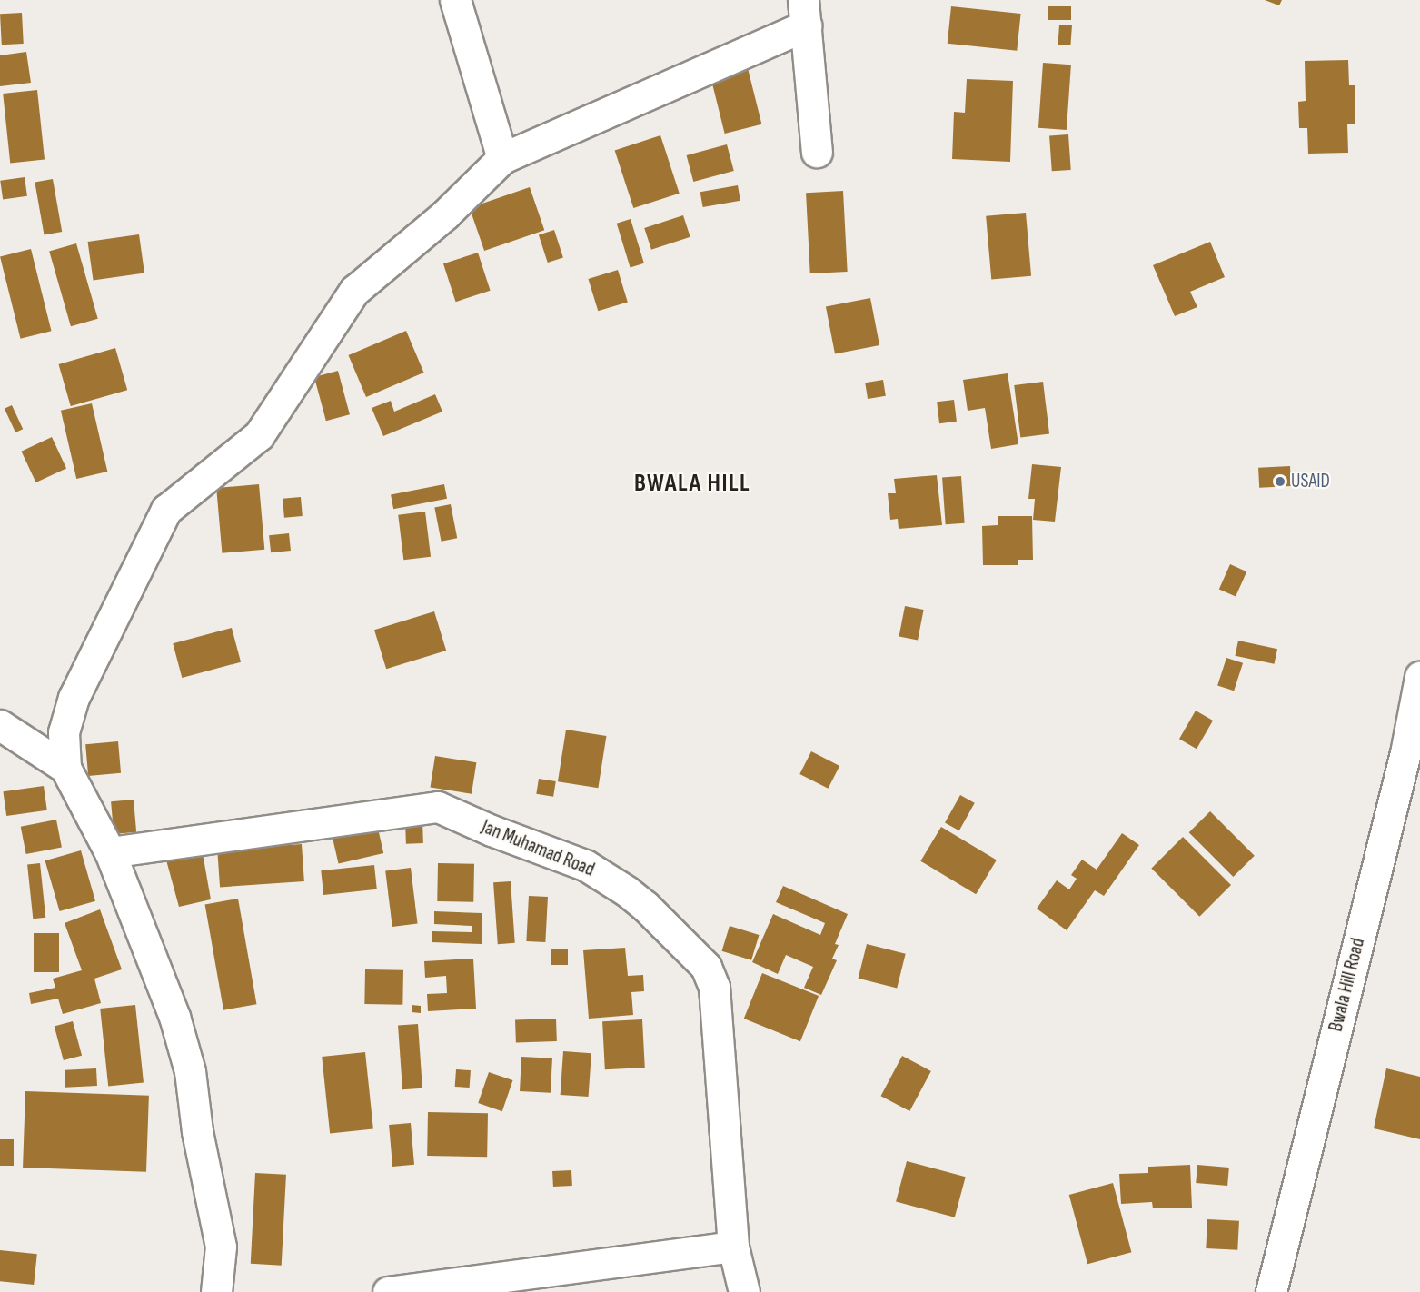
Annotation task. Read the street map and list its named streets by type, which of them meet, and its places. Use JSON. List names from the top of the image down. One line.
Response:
{"streets":{"street":["Jan Muhamad Road","Bwala Hill Road"]},"districts":["BWALA HILL"],"places":["USAID"]}
